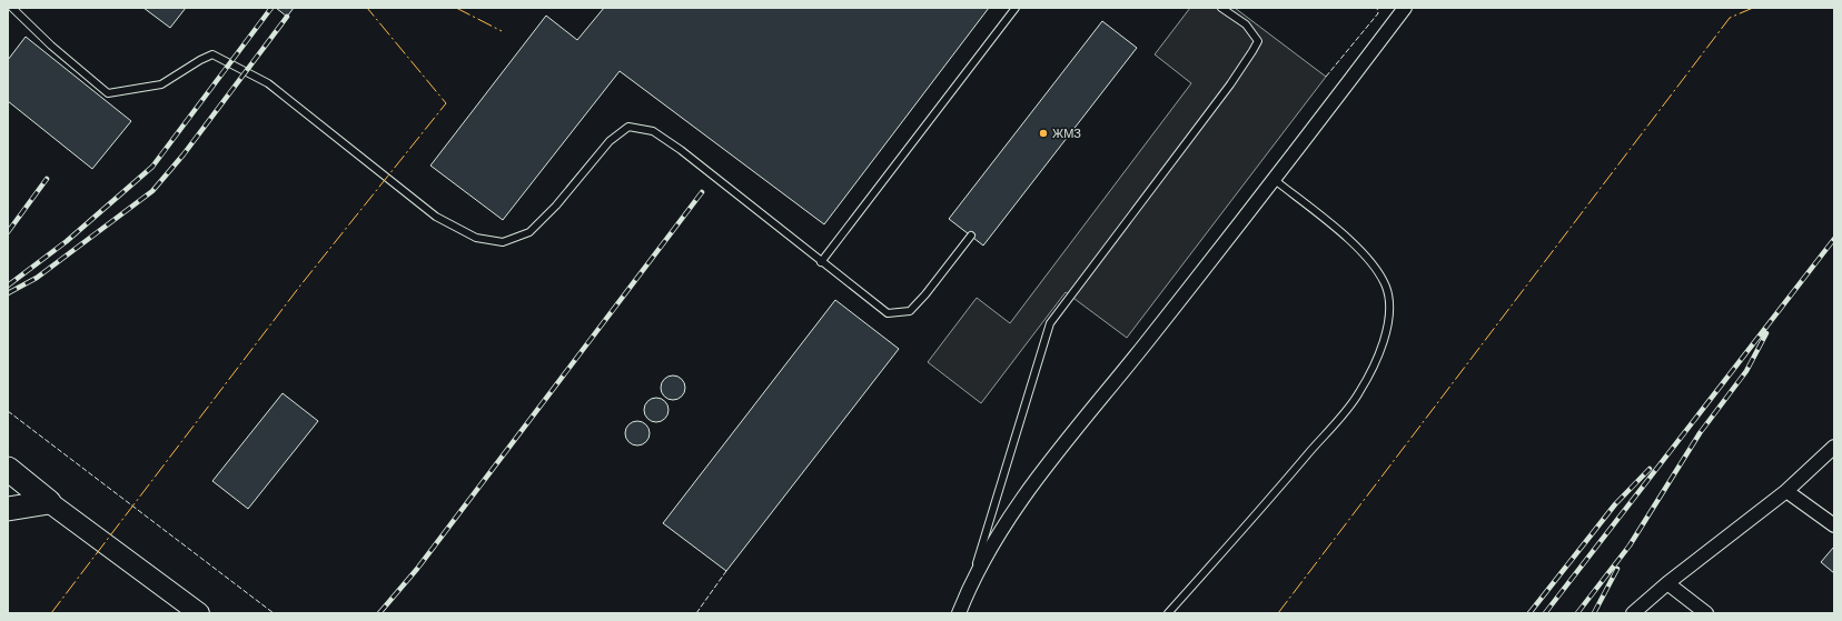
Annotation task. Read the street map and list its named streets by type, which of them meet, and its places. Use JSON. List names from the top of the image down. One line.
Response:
{"places":["ЖМЗ"]}
